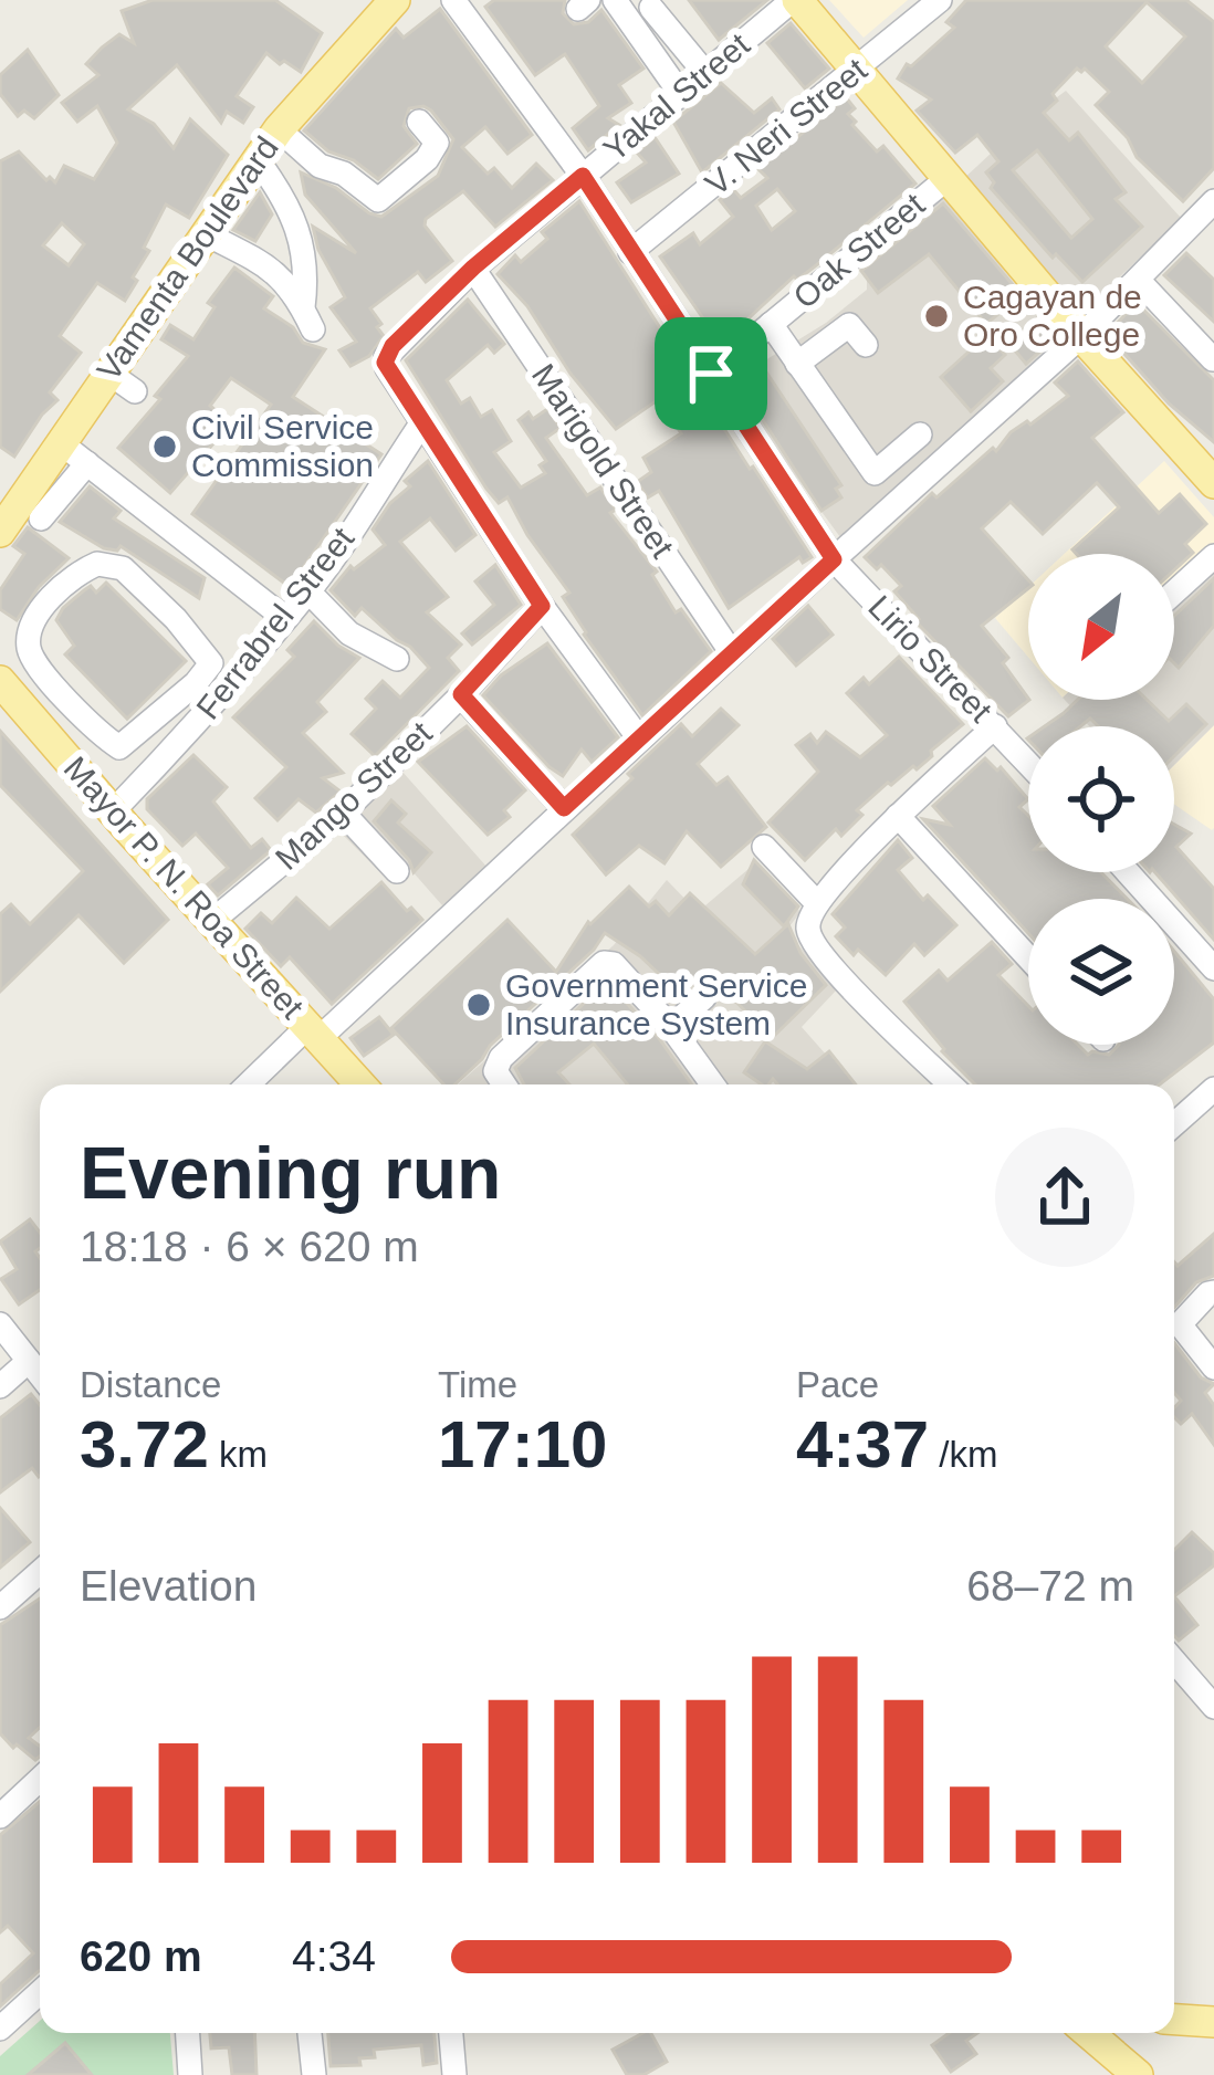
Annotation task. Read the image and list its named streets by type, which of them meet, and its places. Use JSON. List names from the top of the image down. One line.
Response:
{"streets":{"main road":["Vamenta Boulevard","Mayor P. N. Roa Street"],"street":["Yakal Street","V. Neri Street","Oak Street","Marigold Street","Ferrabrel Street","Lirio Street","Mango Street"]},"crossings":[["Yakal Street","Marigold Street"],["Yakal Street","Ferrabrel Street"],["Yakal Street","Lirio Street"],["V. Neri Street","Lirio Street"],["Oak Street","Lirio Street"],["Ferrabrel Street","Mayor P. N. Roa Street"],["Mango Street","Mayor P. N. Roa Street"]],"places":["Cagayan de Oro College","Civil Service Commission","Government Service Insurance System"],"north":"bottom left","page":{"heading":["Evening run","18:18 · 6 × 620 m"],"stats":[["Distance","3.72 km"],["Time","17:10"],["Pace","4:37 /km"]],"chart":["Elevation","68–72 m"],"list":[{"name":"620 m","note":"4:34"}]}}
